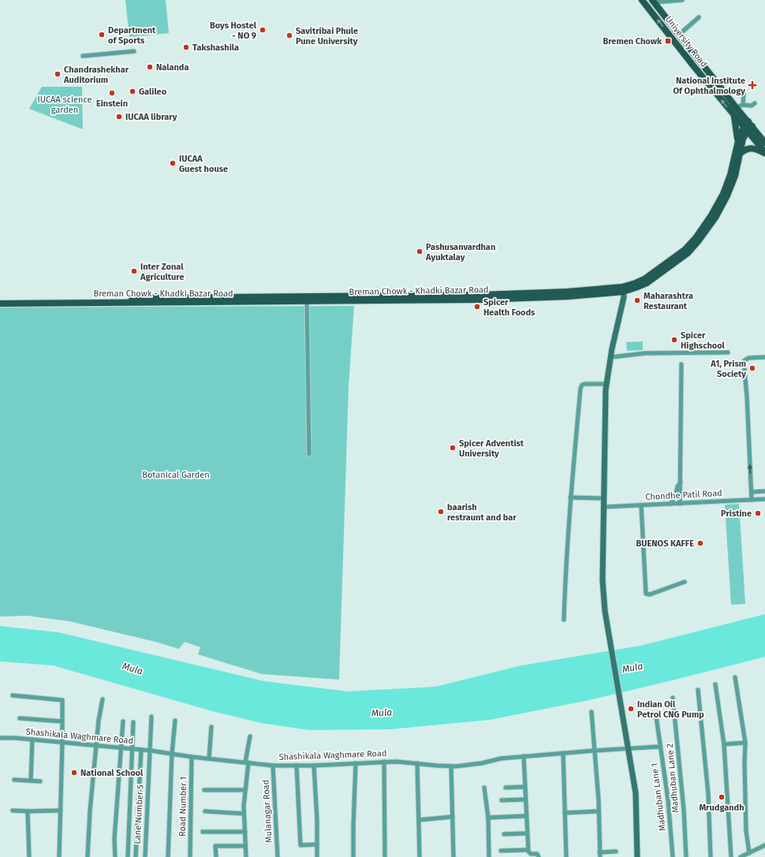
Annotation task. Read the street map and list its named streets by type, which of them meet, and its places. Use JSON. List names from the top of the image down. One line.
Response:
{"streets":{"main road":["University Road","Breman Chowk - Khadki Bazar Road"],"street":["Chondhe Patil Road","Shashikala Waghmare Road","Madhuban Lane 2","Madhuban Lane 1","Road Number 1","Mulanagar Road","Lane Number 5"]},"crossings":[["University Road","Breman Chowk - Khadki Bazar Road"],["Shashikala Waghmare Road","Madhuban Lane 1"],["Shashikala Waghmare Road","Road Number 1"],["Shashikala Waghmare Road","Mulanagar Road"],["Shashikala Waghmare Road","Lane Number 5"]],"water":["Mula"],"parks":["IUCAA science garden","Botanical Garden"],"places":{"other":["Boys Hostel - NO 9","Department of Sports","Savitribai Phule Pune University","Takshashila","Nalanda","Chandrashekhar Auditorium","Galileo","Einstein","IUCAA library","IUCAA Guest house","Pashusanvardhan Ayuktalay","Inter Zonal Agriculture","Maharashtra Restaurant","Spicer Health Foods","Spicer Highschool","A1, Prism Society","Spicer Adventist University","baarish restraunt and bar","Pristine","BUENOS KAFFE","Indian Oil Petrol CNG Pump","National School","Mrudgandh"],"transit":["Bremen Chowk"],"health":["National Institute Of Ophthalmology"]}}
